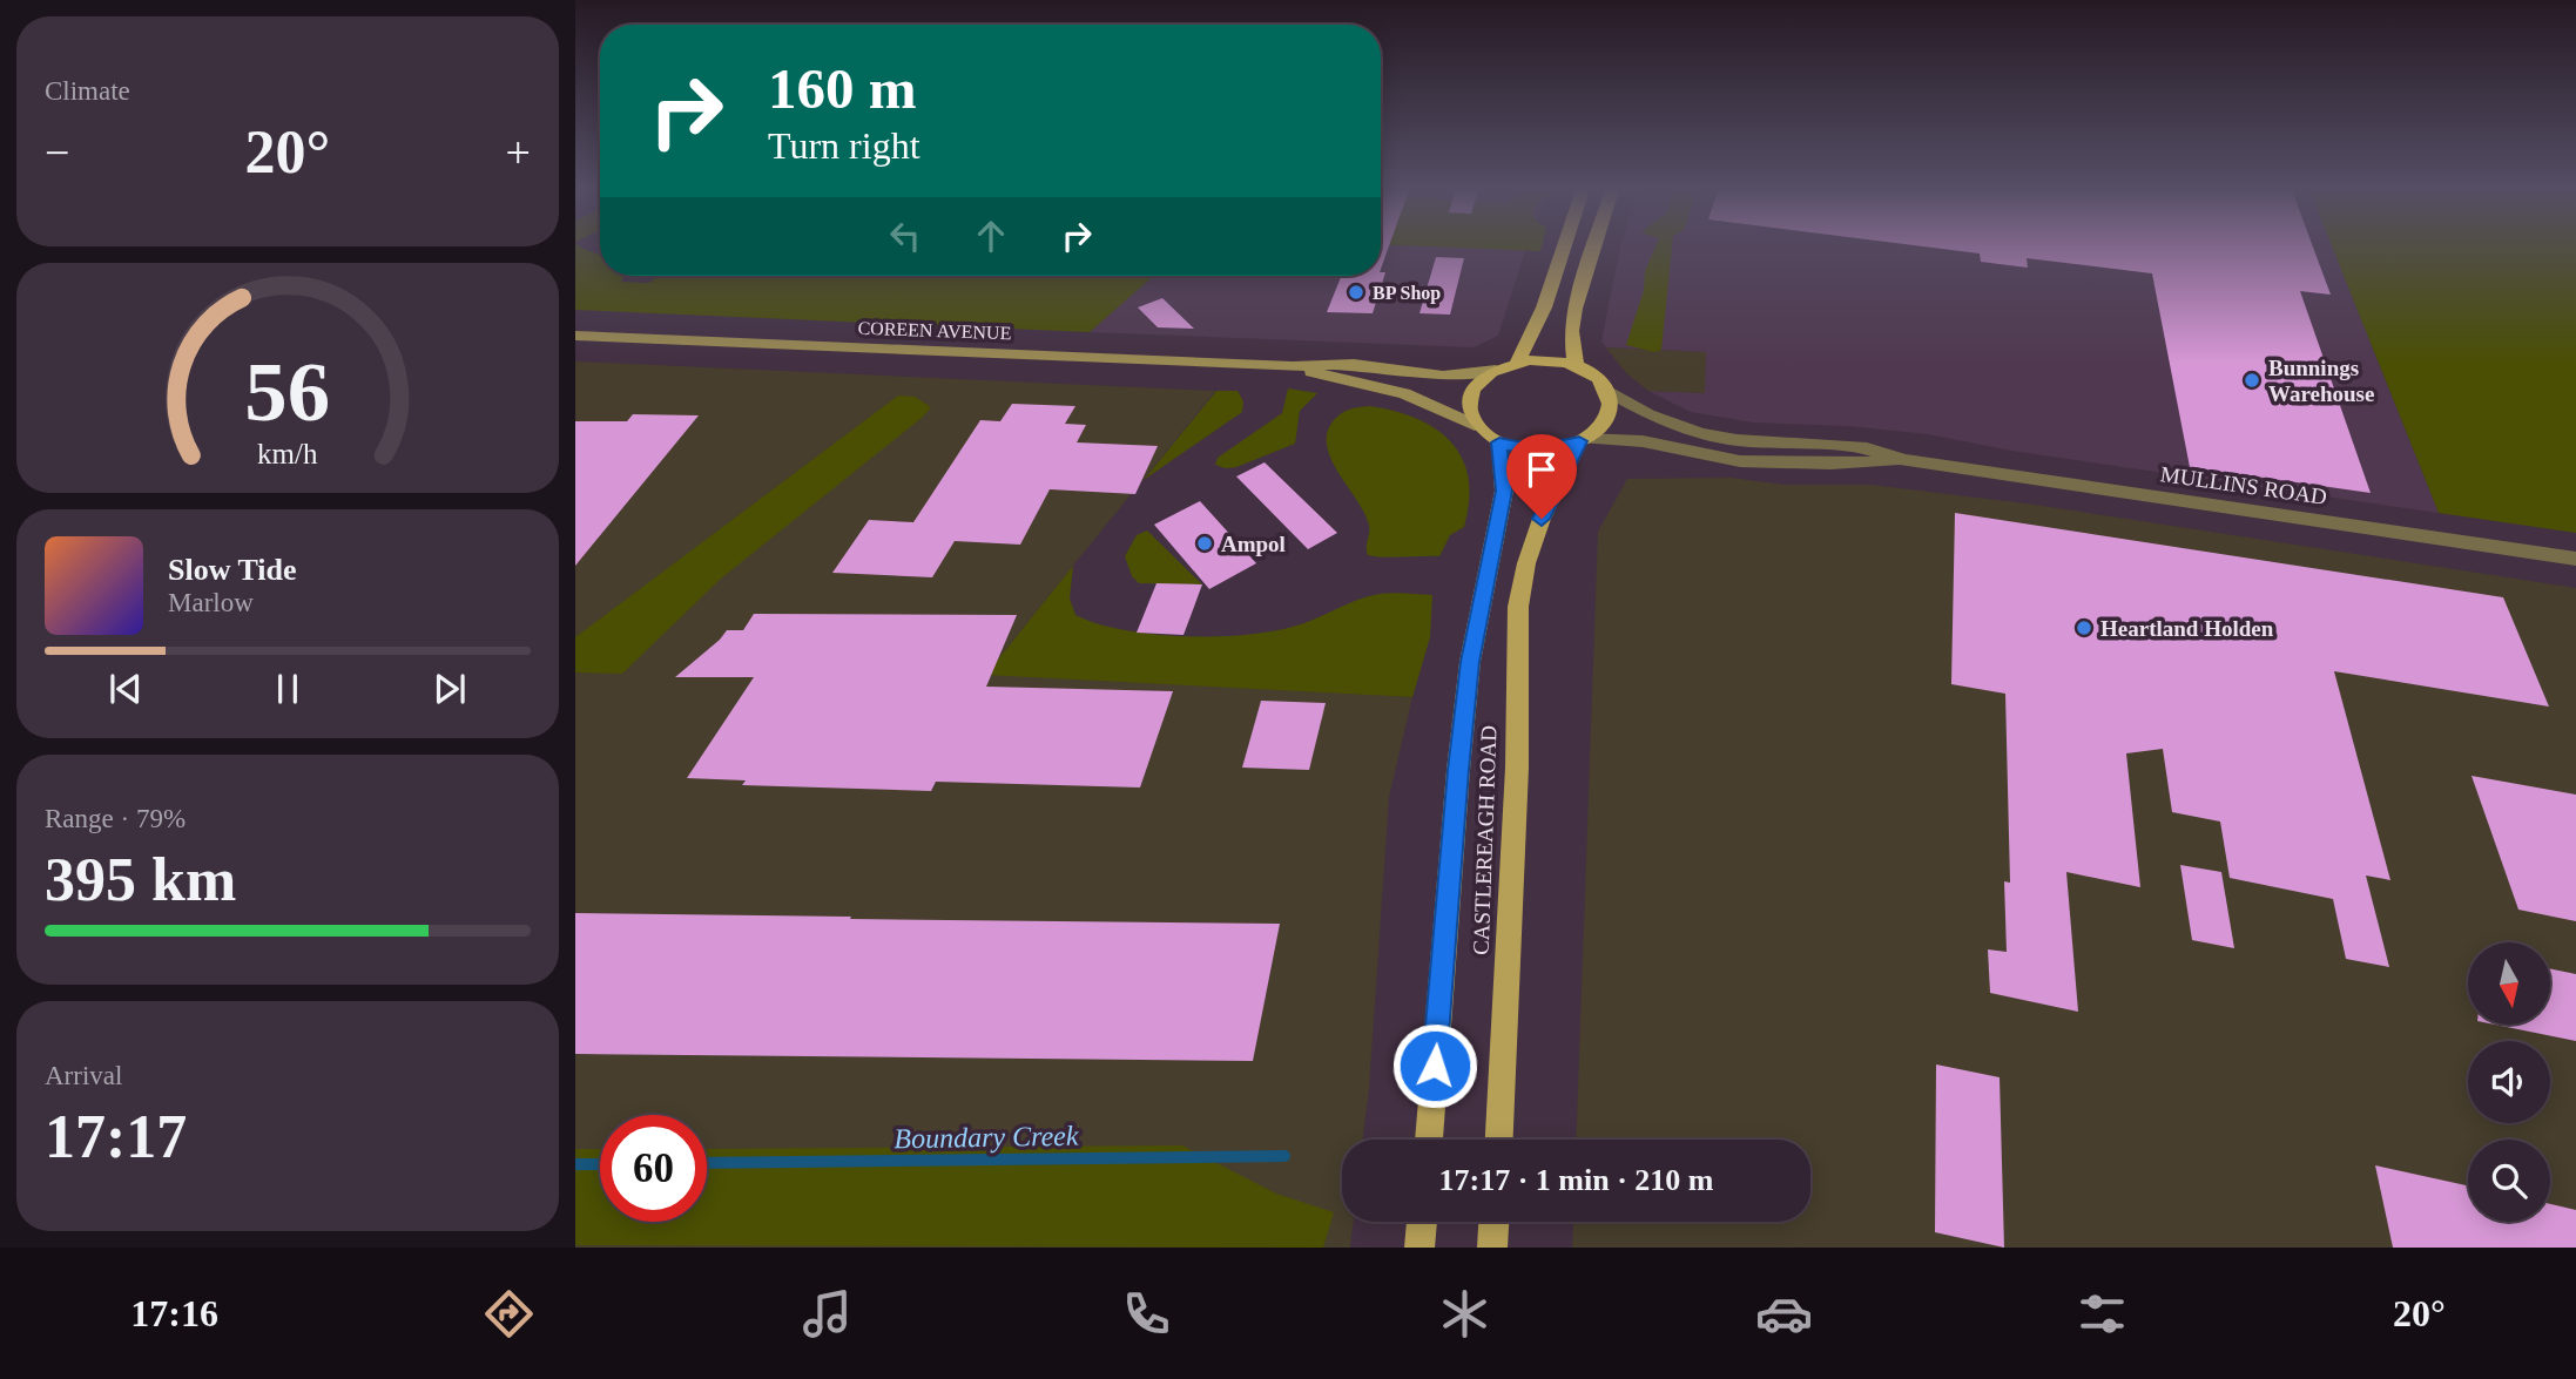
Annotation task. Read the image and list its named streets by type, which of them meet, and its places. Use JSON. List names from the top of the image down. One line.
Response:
{"streets":{"main road":["CASTLEREAGH ROAD"],"street":["COREEN AVENUE","MULLINS ROAD"]},"crossings":[["COREEN AVENUE","MULLINS ROAD"],["COREEN AVENUE","CASTLEREAGH ROAD"],["MULLINS ROAD","CASTLEREAGH ROAD"]],"water":["Boundary Creek"],"places":["BP Shop","Bunnings Warehouse","Ampol","Heartland Holden"],"north":"bottom","page":{"tile":["Climate",["Range · 79%","395 km"],["Arrival","17:17"]],"turn":["160 m","Turn right"],"heat":["−","20°","+"],"song":["Slow Tide","Marlow"],"limit":"60","trip":"17:17 · 1 min · 210 m","tabs":["17:16","20°"],"gauge":["56","km/h"]}}
